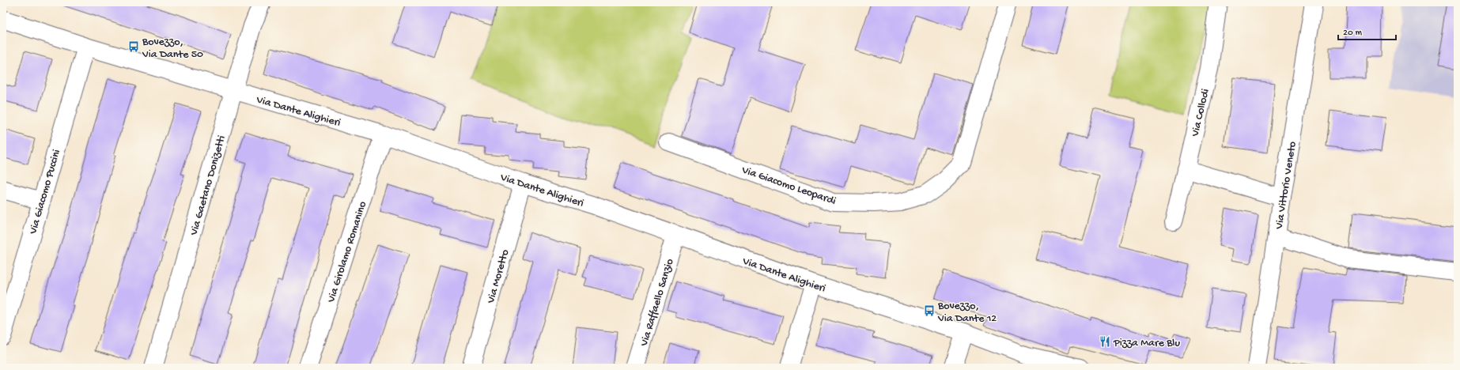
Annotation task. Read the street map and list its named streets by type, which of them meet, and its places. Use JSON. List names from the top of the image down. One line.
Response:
{"streets":{"street":["Via Dante Alighieri","Via Collodi","Via Giacomo Leopardi","Via Gaetano Donizetti","Via Vittorio Veneto","Via Giacomo Puccini","Via Girolamo Romanino","Via Moretto","Via Raffaello Sanzio"]},"crossings":[["Via Dante Alighieri","Via Gaetano Donizetti"],["Via Dante Alighieri","Via Giacomo Puccini"],["Via Dante Alighieri","Via Girolamo Romanino"],["Via Dante Alighieri","Via Moretto"],["Via Dante Alighieri","Via Raffaello Sanzio"]],"places":{"bus stop":["Bovezzo, Via Dante 50","Bovezzo, Via Dante 12"],"restaurant":["Pizza Mare Blu"]},"scale_bar":"20 m"}
